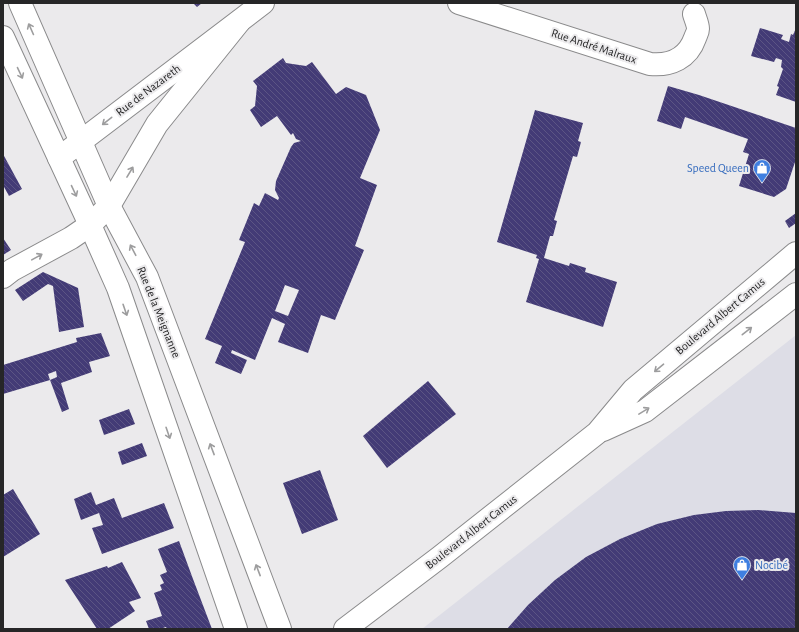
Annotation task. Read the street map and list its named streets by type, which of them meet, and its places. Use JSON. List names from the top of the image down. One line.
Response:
{"streets":{"street":["Rue André Malraux","Rue de Nazareth","Rue de la Meignanne","Boulevard Albert Camus"]},"crossings":[["Rue de Nazareth","Rue de la Meignanne"]],"places":{"shop":["Speed Queen","Nocibé"]}}
